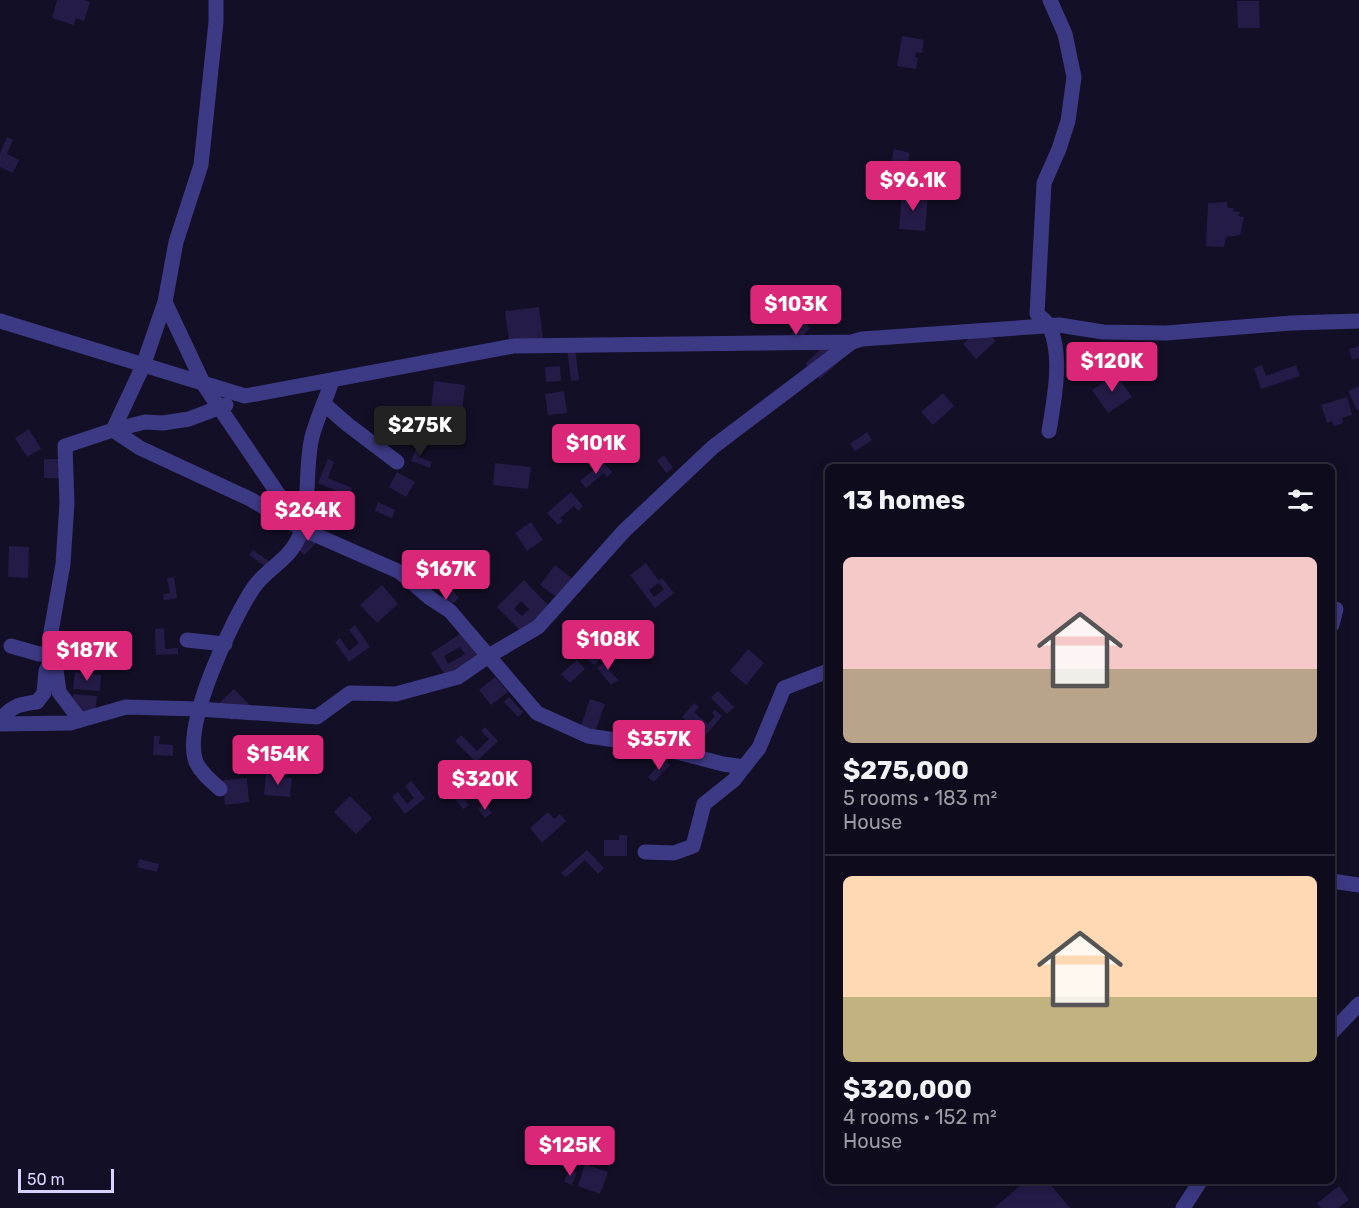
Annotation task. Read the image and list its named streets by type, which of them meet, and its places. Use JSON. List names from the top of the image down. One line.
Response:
{"scale_bar":"50 m","page":{"price":["$96.1K","$103K","$120K","$275K","$101K","$264K","$167K","$108K","$187K","$357K","$154K","$320K","$125K"],"heading":"13 homes","list":[{"name":"$275,000","note":"5 rooms · 183 m² · House"},{"name":"$320,000","note":"4 rooms · 152 m² · House"}],"scale":"50 m"}}
